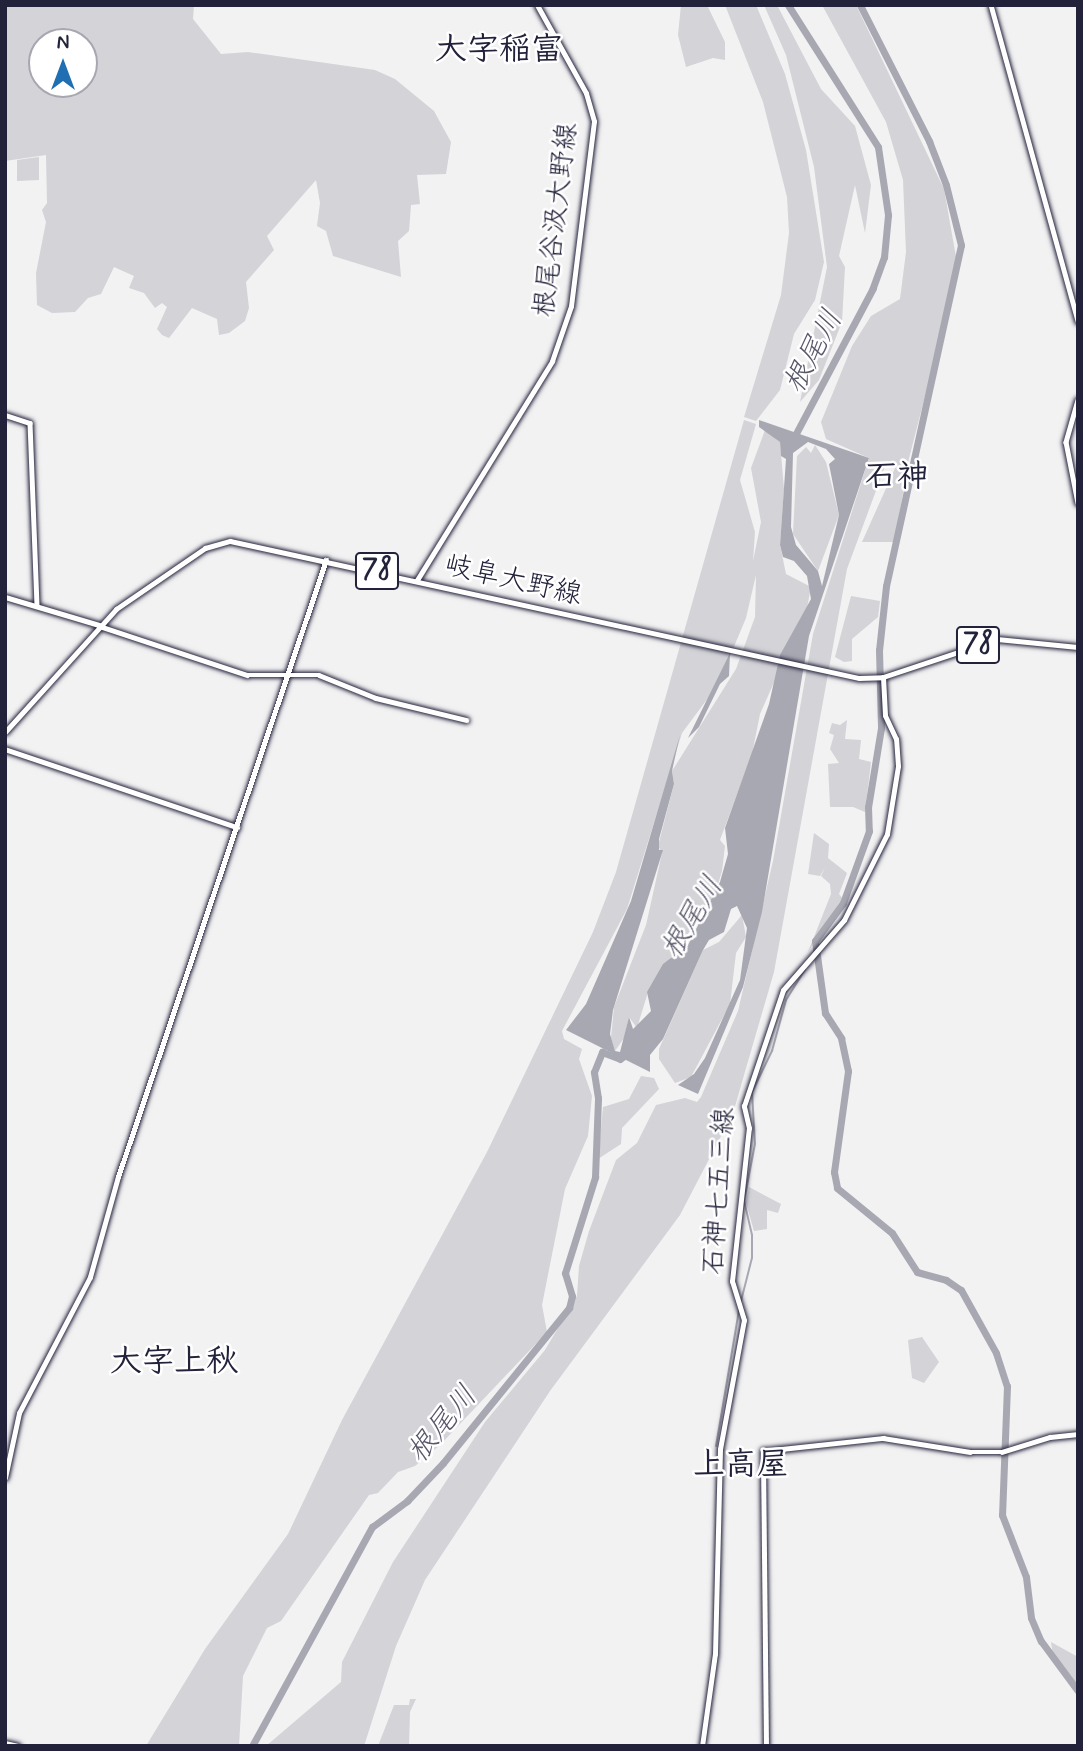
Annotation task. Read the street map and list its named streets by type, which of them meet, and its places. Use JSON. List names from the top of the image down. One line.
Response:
{"streets":{"main road":["根尾谷汲大野線","78","岐阜大野線","石神七五三線"]},"crossings":[["根尾谷汲大野線","岐阜大野線"],["岐阜大野線","石神七五三線"]],"districts":["大字稲富","石神","大字上秋","上高屋"],"water":["根尾川"],"north":"top"}
